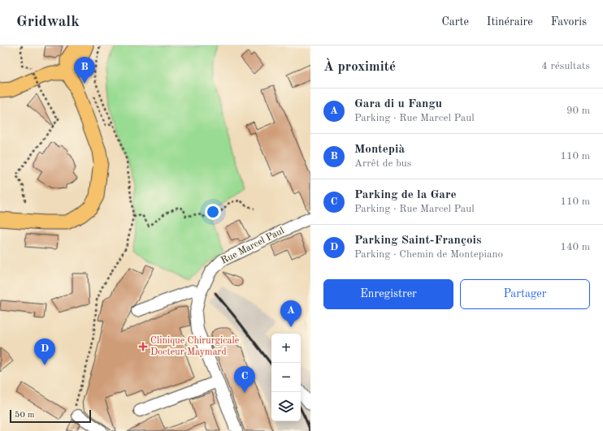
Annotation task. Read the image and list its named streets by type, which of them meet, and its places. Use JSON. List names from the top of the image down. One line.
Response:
{"streets":{"street":["Rue Marcel Paul"]},"places":{"health":["Clinique Chirurgicale Docteur Maymard"]},"scale_bar":"50 m","page":{"header":"Gridwalk","nav":["Carte","Itinéraire","Favoris"],"heading":["À proximité","4 résultats"],"pins":["B","A","D","C"],"list":[{"mark":"A","name":"Gara di u Fangu","note":"Parking · Rue Marcel Paul","value":"90 m"},{"mark":"B","name":"Montepià","note":"Arrêt de bus","value":"110 m"},{"mark":"C","name":"Parking de la Gare","note":"Parking · Rue Marcel Paul","value":"110 m"},{"mark":"D","name":"Parking Saint-François","note":"Parking · Chemin de Montepiano","value":"140 m"}],"buttons":["Enregistrer","Partager"],"map_buttons":["+","−"],"scale":"50 m"}}
